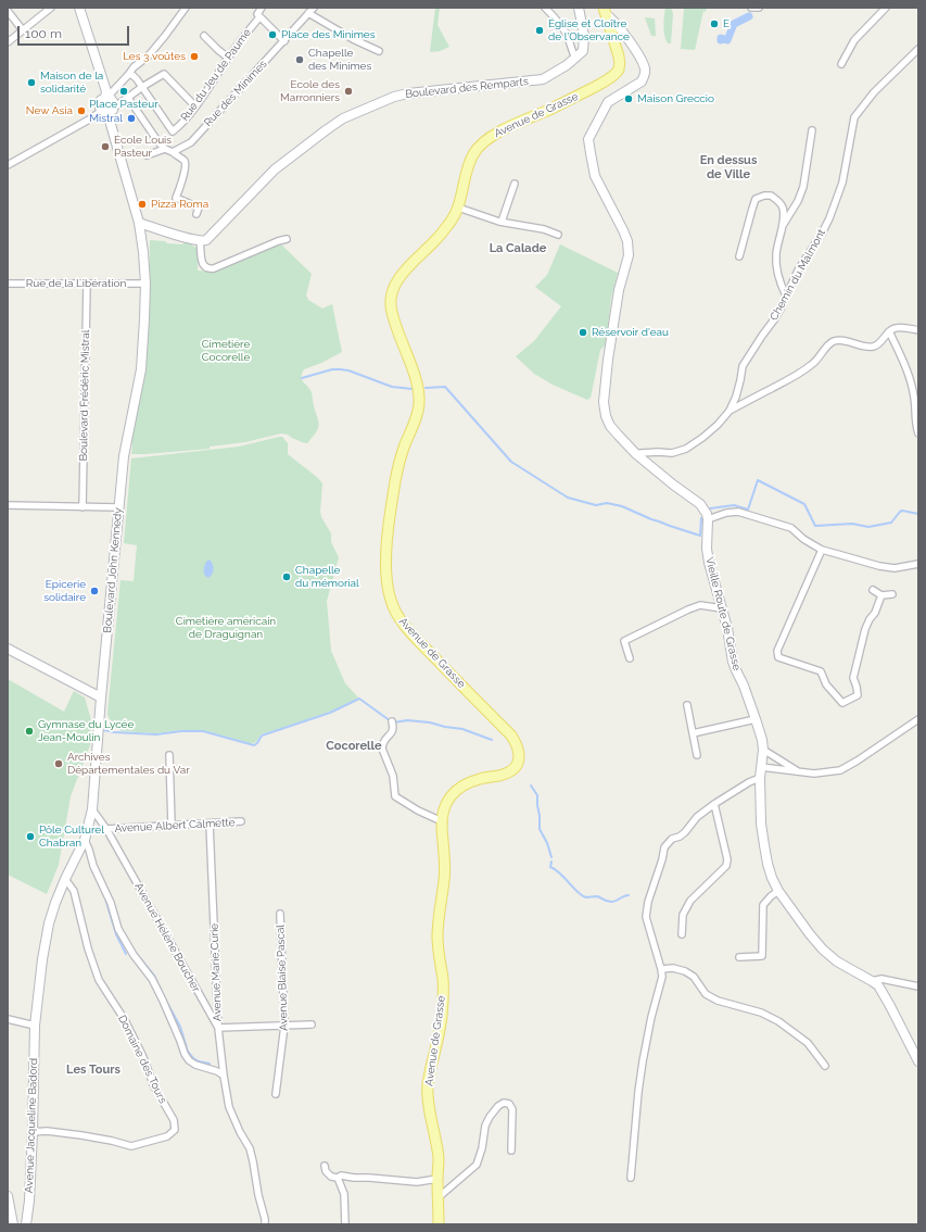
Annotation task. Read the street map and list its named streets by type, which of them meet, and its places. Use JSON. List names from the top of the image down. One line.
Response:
{"streets":{"main road":["Avenue de Grasse"],"street":["Rue du Jeu de Paume","Boulevard des Remparts","Rue des Minimes","Chemin du Malmont","Rue de la Libération","Boulevard Frédéric Mistral","Boulevard John Kennedy","Vieille Route de Grasse","Avenue Albert Calmette","Avenue Hélène Boucher","Avenue Marie Curie","Avenue Blaise Pascal","Domaine des Tours","Avenue Jacqueline Badord"]},"crossings":[["Rue de la Libération","Boulevard Frédéric Mistral"],["Rue de la Libération","Boulevard John Kennedy"],["Boulevard John Kennedy","Avenue Albert Calmette"],["Boulevard John Kennedy","Domaine des Tours"],["Boulevard John Kennedy","Avenue Jacqueline Badord"],["Avenue Albert Calmette","Avenue Hélène Boucher"],["Avenue Albert Calmette","Avenue Marie Curie"],["Avenue Hélène Boucher","Avenue Marie Curie"],["Avenue Marie Curie","Avenue Blaise Pascal"],["Domaine des Tours","Avenue Jacqueline Badord"]],"districts":["En dessus de Ville","La Calade","Cocorelle","Les Tours"],"parks":["Cimetière Cocorelle","Cimetière américain de Draguignan"],"places":["E","Église et Cloître de l'Observance","Place des Minimes","Les 3 voûtes","Chapelle des Minimes","Maison de la solidarité","Place Pasteur","Ecole des Marronniers","Maison Greccio","New Asia","Mistral","École Louis Pasteur","Pizza Roma","Réservoir d'eau","Chapelle du mémorial","Epicerie solidaire","Gymnase du Lycée Jean-Moulin","Archives Départementales du Var","Pôle Culturel Chabran"],"scale_bar":"100 m"}
